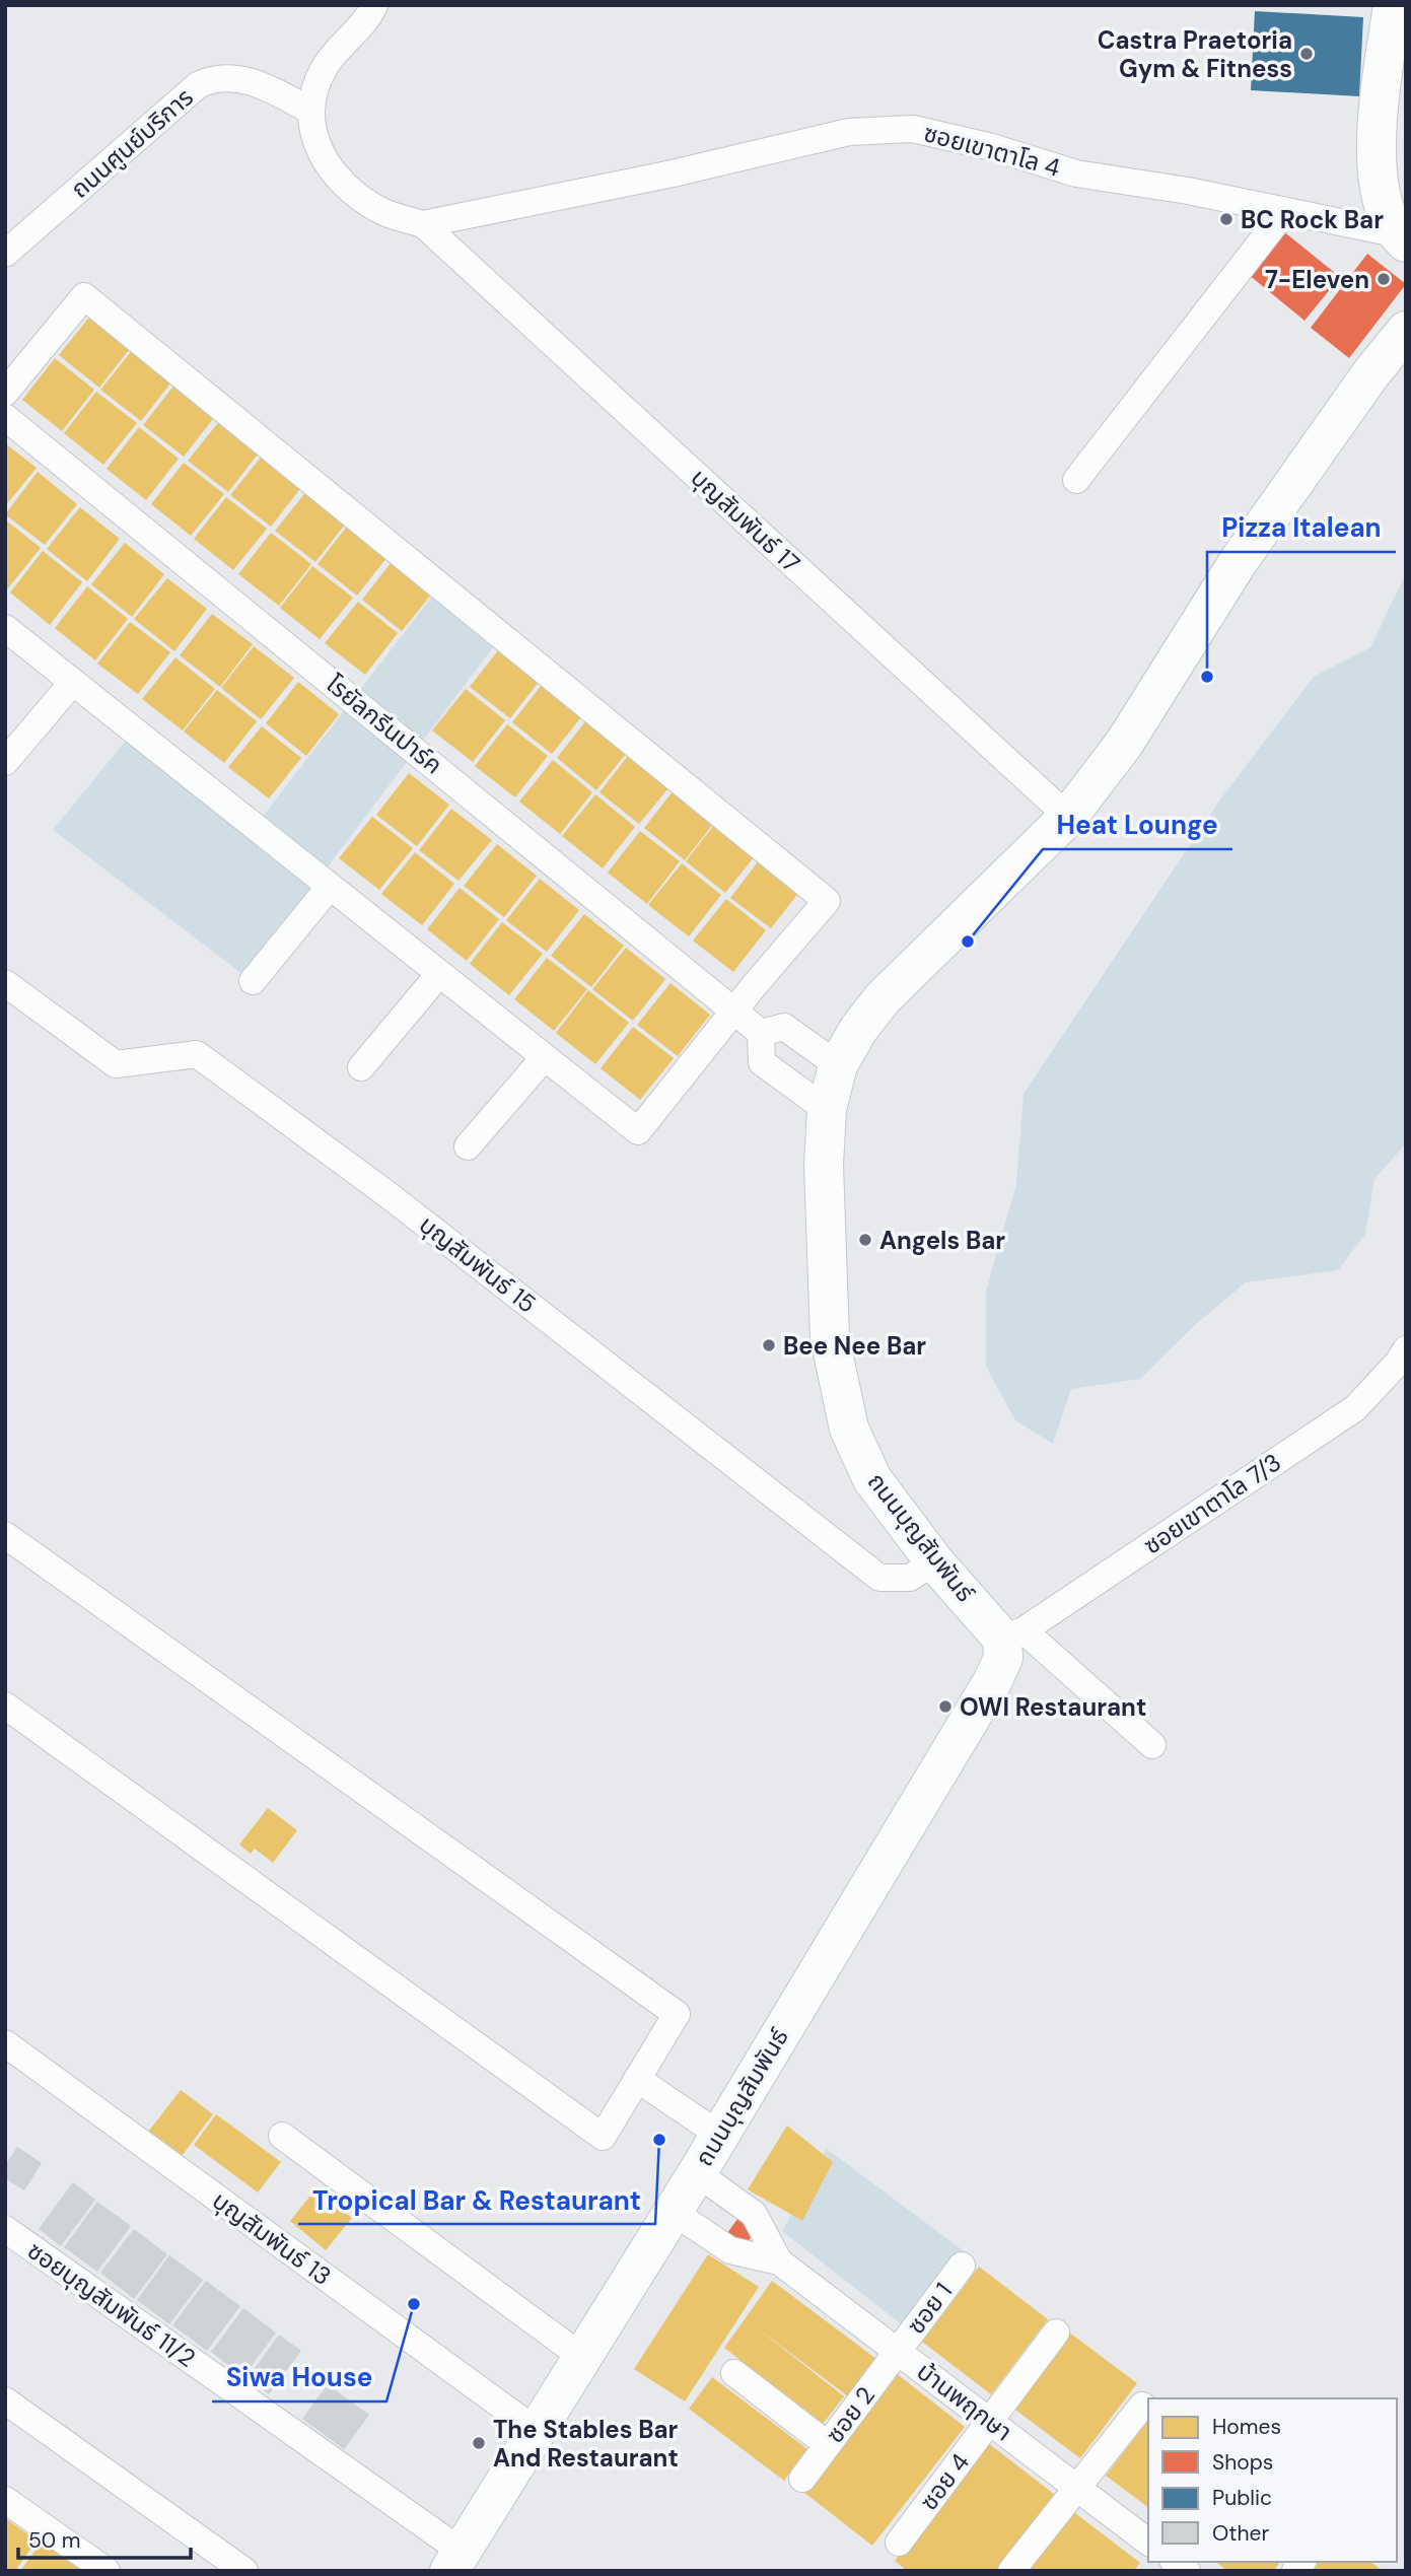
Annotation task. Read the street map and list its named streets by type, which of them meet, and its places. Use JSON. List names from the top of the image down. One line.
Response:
{"streets":{"street":["ถนนศูนย์บริการ","ซอยเขาตาโล 4","บุญสัมพันธ์ 17","โรยัลกรีนปาร์ค","บุญสัมพันธ์ 15","ซอยเขาตาโล 7/3","ถนนบุญสัมพันธ์","บุญสัมพันธ์ 13","ซอยบุญสัมพันธ์ 11/2","ซอย 1","บ้านพฤกษา","ซอย 2","ซอย 4"]},"crossings":[["ซอยเขาตาโล 4","บุญสัมพันธ์ 17"],["บุญสัมพันธ์ 17","ถนนบุญสัมพันธ์"],["บุญสัมพันธ์ 15","ถนนบุญสัมพันธ์"],["ซอยเขาตาโล 7/3","ถนนบุญสัมพันธ์"],["ถนนบุญสัมพันธ์","บุญสัมพันธ์ 13"],["ถนนบุญสัมพันธ์","ซอยบุญสัมพันธ์ 11/2"],["ถนนบุญสัมพันธ์","บ้านพฤกษา"],["ซอย 1","บ้านพฤกษา"],["ซอย 1","ซอย 2"],["บ้านพฤกษา","ซอย 2"],["บ้านพฤกษา","ซอย 4"]],"places":["Castra Praetoria Gym & Fitness","BC Rock Bar","7-Eleven","Pizza Italean","Heat Lounge","Angels Bar","Bee Nee Bar","OWI Restaurant","Tropical Bar & Restaurant","Siwa House","The Stables Bar And Restaurant"],"legend":["Homes","Shops","Public","Other"],"scale_bar":"50 m"}
